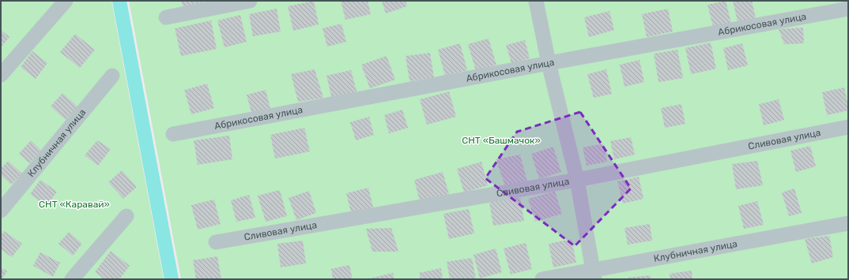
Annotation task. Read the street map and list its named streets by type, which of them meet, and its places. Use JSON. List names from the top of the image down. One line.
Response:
{"streets":{"street":["Абрикосовая улица","Сливовая улица","Клубничная улица"]},"parks":["СНТ «Башмачок»","СНТ «Каравай»"]}
